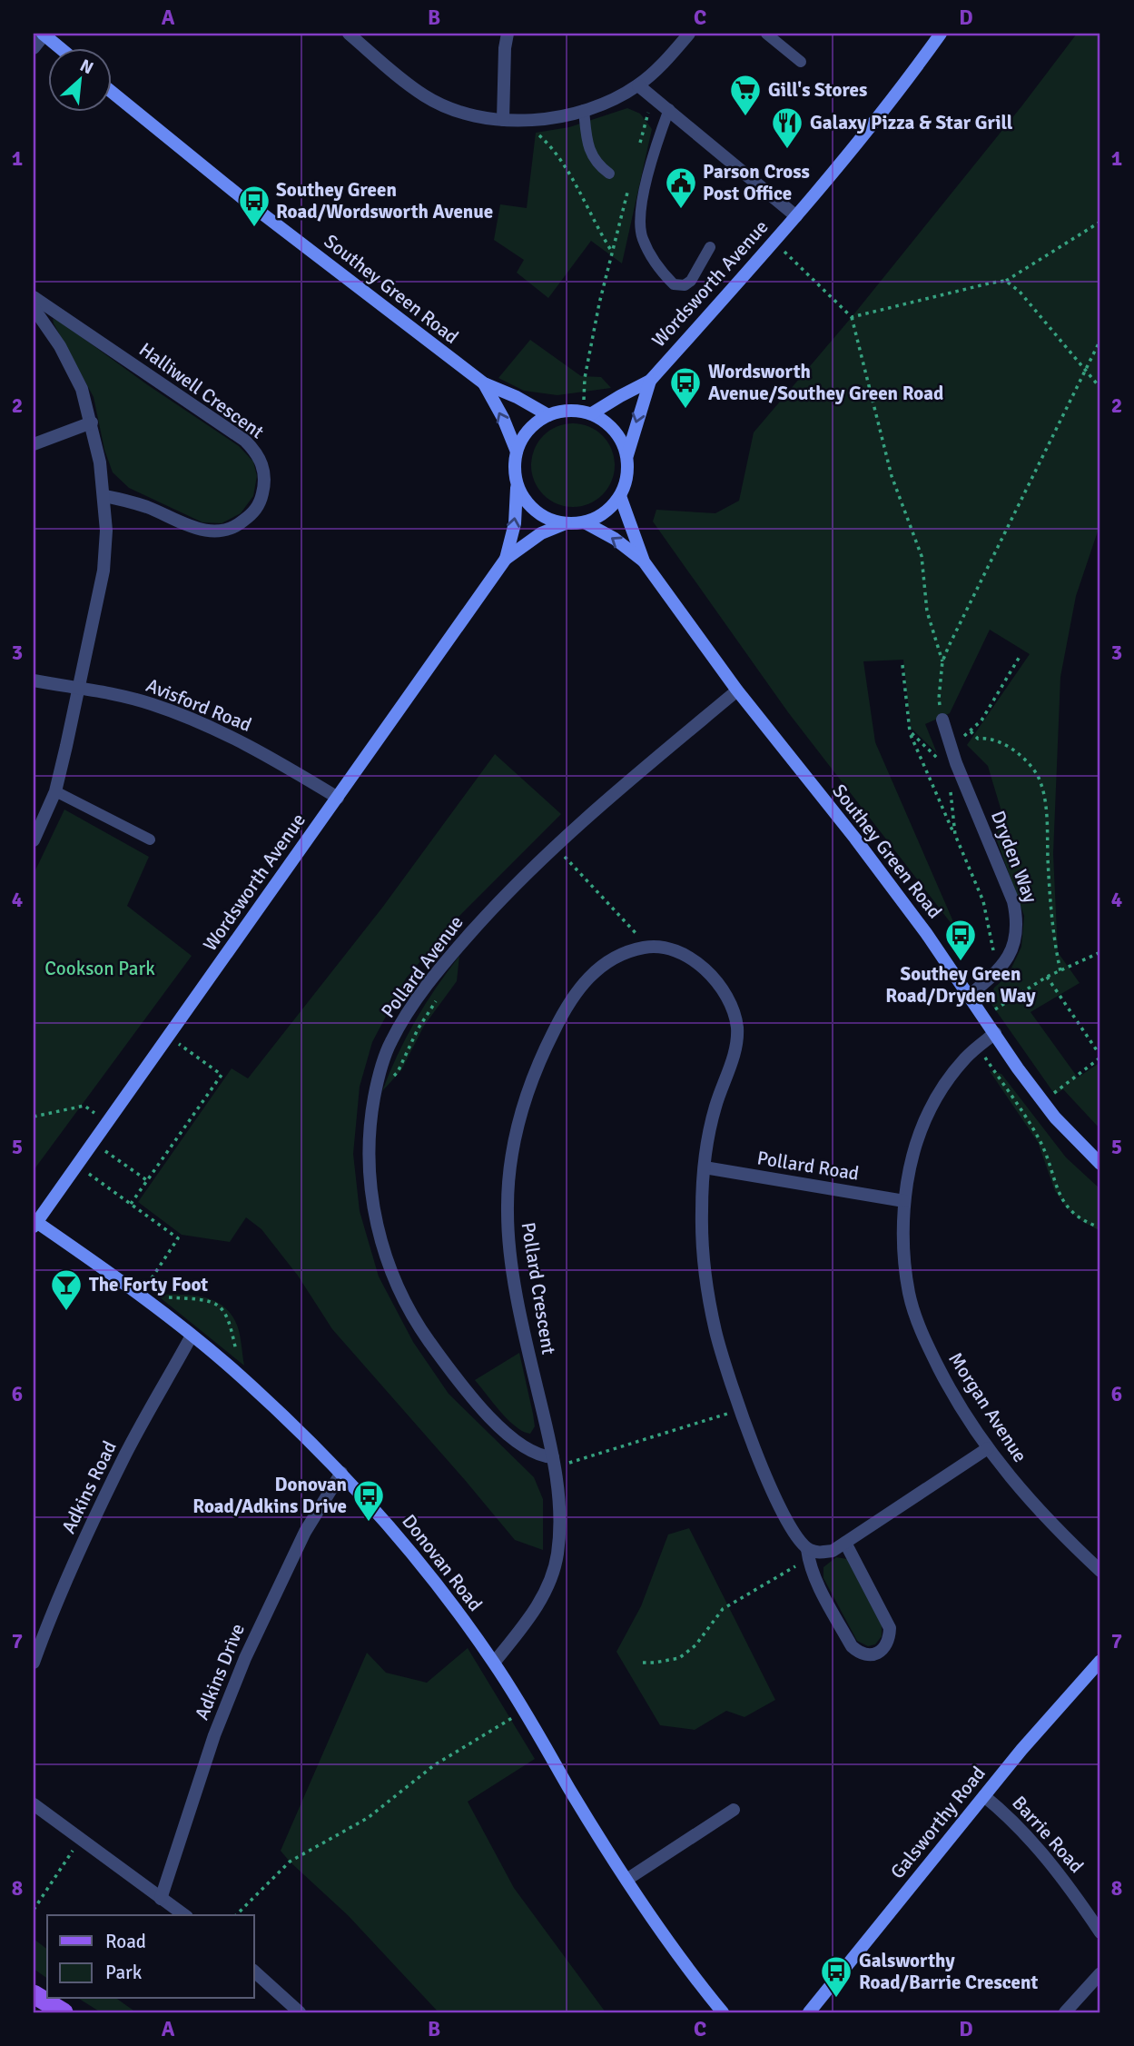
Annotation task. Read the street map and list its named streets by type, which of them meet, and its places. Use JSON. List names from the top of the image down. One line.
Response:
{"streets":{"street":["Wordsworth Avenue","Southey Green Road","Halliwell Crescent","Avisford Road","Dryden Way","Pollard Avenue","Pollard Road","Pollard Crescent","Morgan Avenue","Adkins Road","Donovan Road","Adkins Drive","Galsworthy Road","Barrie Road"]},"crossings":[["Wordsworth Avenue","Southey Green Road"],["Wordsworth Avenue","Avisford Road"],["Wordsworth Avenue","Donovan Road"],["Southey Green Road","Dryden Way"],["Southey Green Road","Pollard Avenue"],["Southey Green Road","Morgan Avenue"],["Pollard Avenue","Pollard Crescent"],["Pollard Road","Morgan Avenue"],["Pollard Crescent","Donovan Road"],["Adkins Road","Donovan Road"],["Donovan Road","Adkins Drive"],["Galsworthy Road","Barrie Road"]],"parks":["Cookson Park"],"places":{"supermarket":["Gill's Stores"],"restaurant":["Galaxy Pizza & Star Grill"],"public building":["Parson Cross Post Office"],"bus stop":["Southey Green Road/Wordsworth Avenue","Wordsworth Avenue/Southey Green Road","Southey Green Road/Dryden Way","Donovan Road/Adkins Drive","Galsworthy Road/Barrie Crescent"],"bar":["The Forty Foot"]},"legend":["Road","Park"],"north":"top right","grid":{"columns":["A","B","C","D"],"rows":["1","2","3","4","5","6","7","8"]}}
